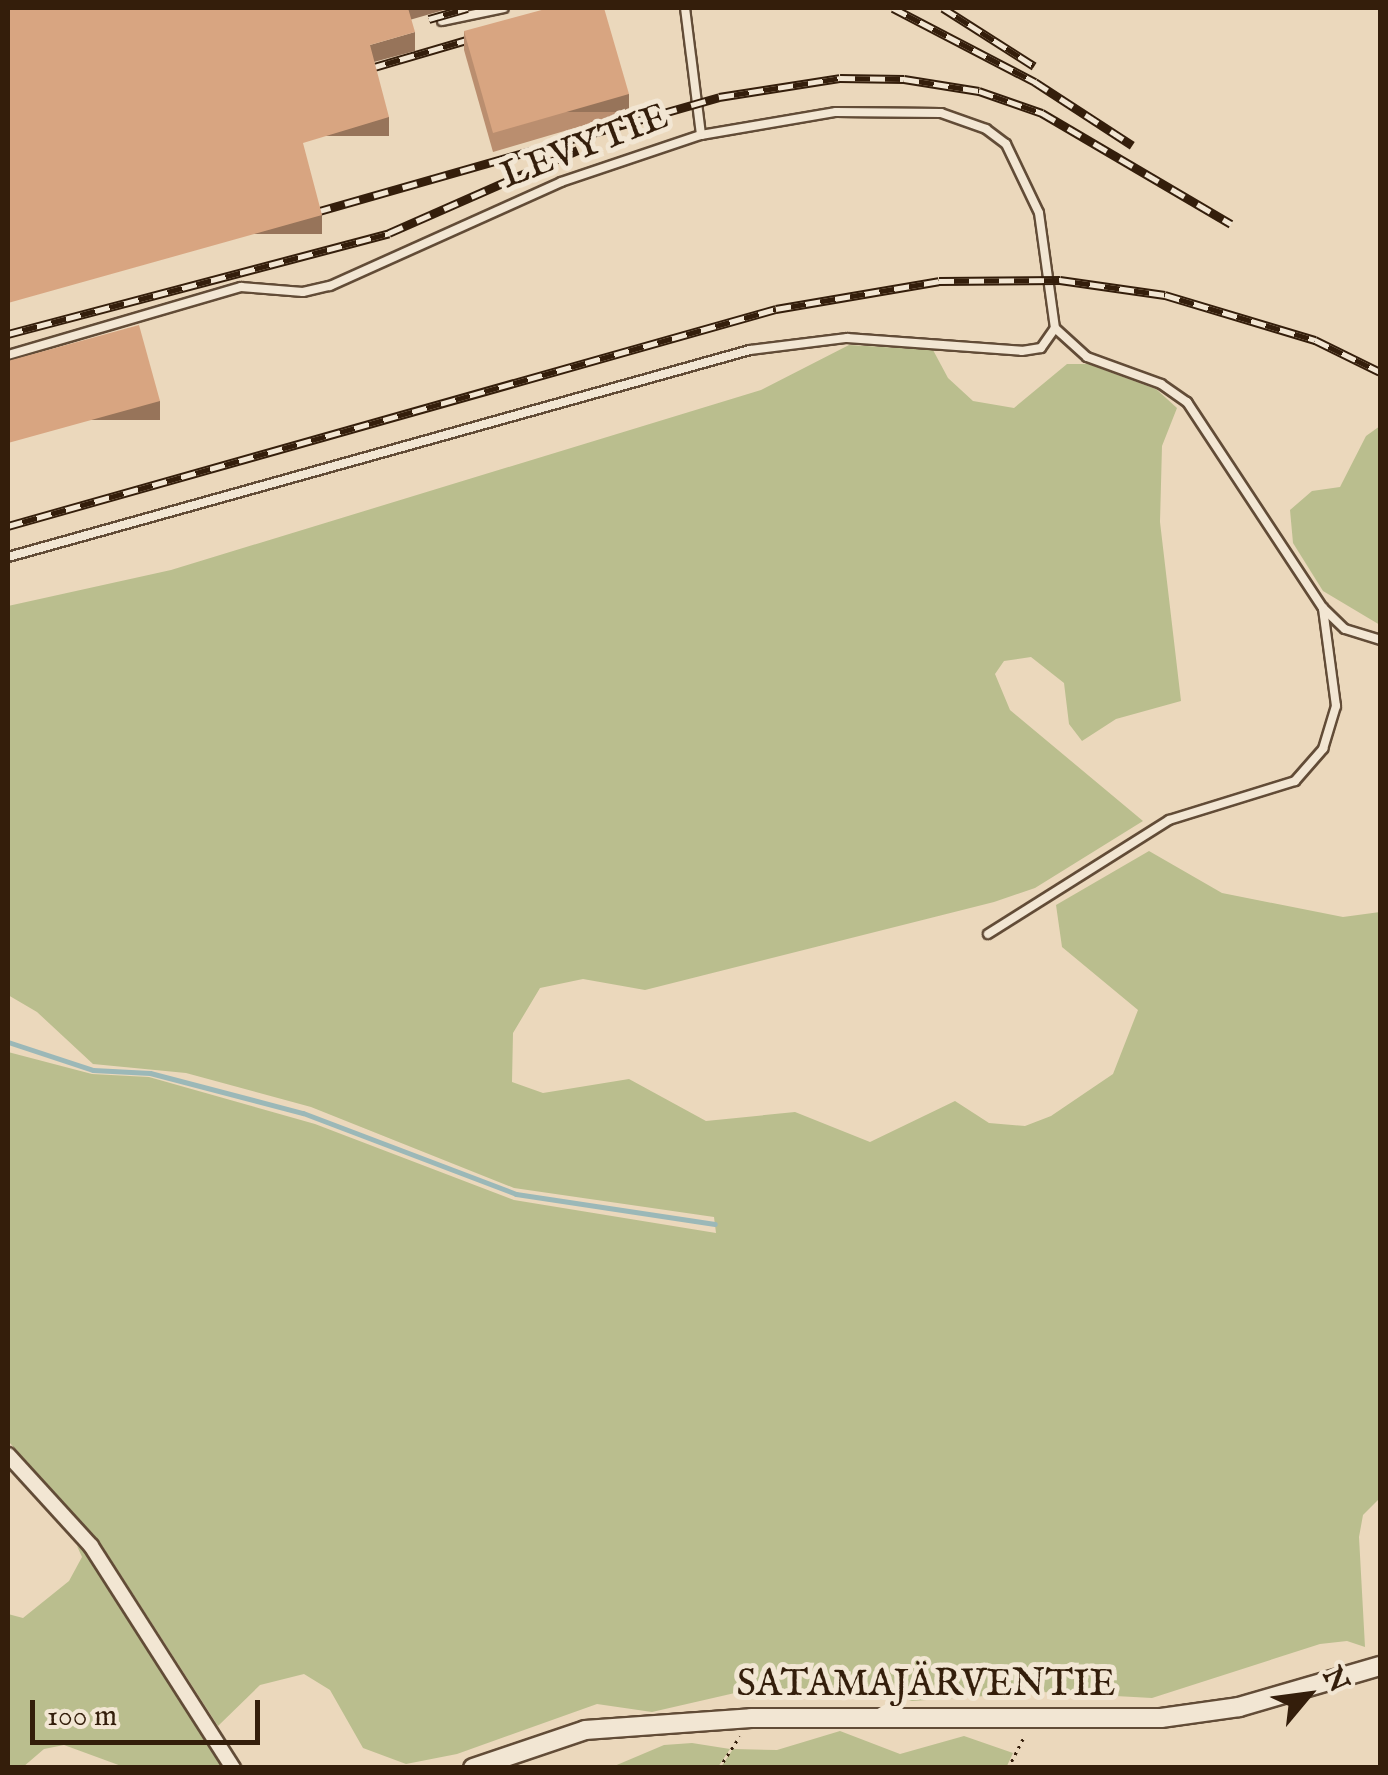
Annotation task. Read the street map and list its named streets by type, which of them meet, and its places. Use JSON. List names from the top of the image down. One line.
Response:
{"streets":{"street":["SATAMAJÄRVENTIE"],"lane":["LEVYTIE"]},"scale_bar":"100 m","north":"top right"}
